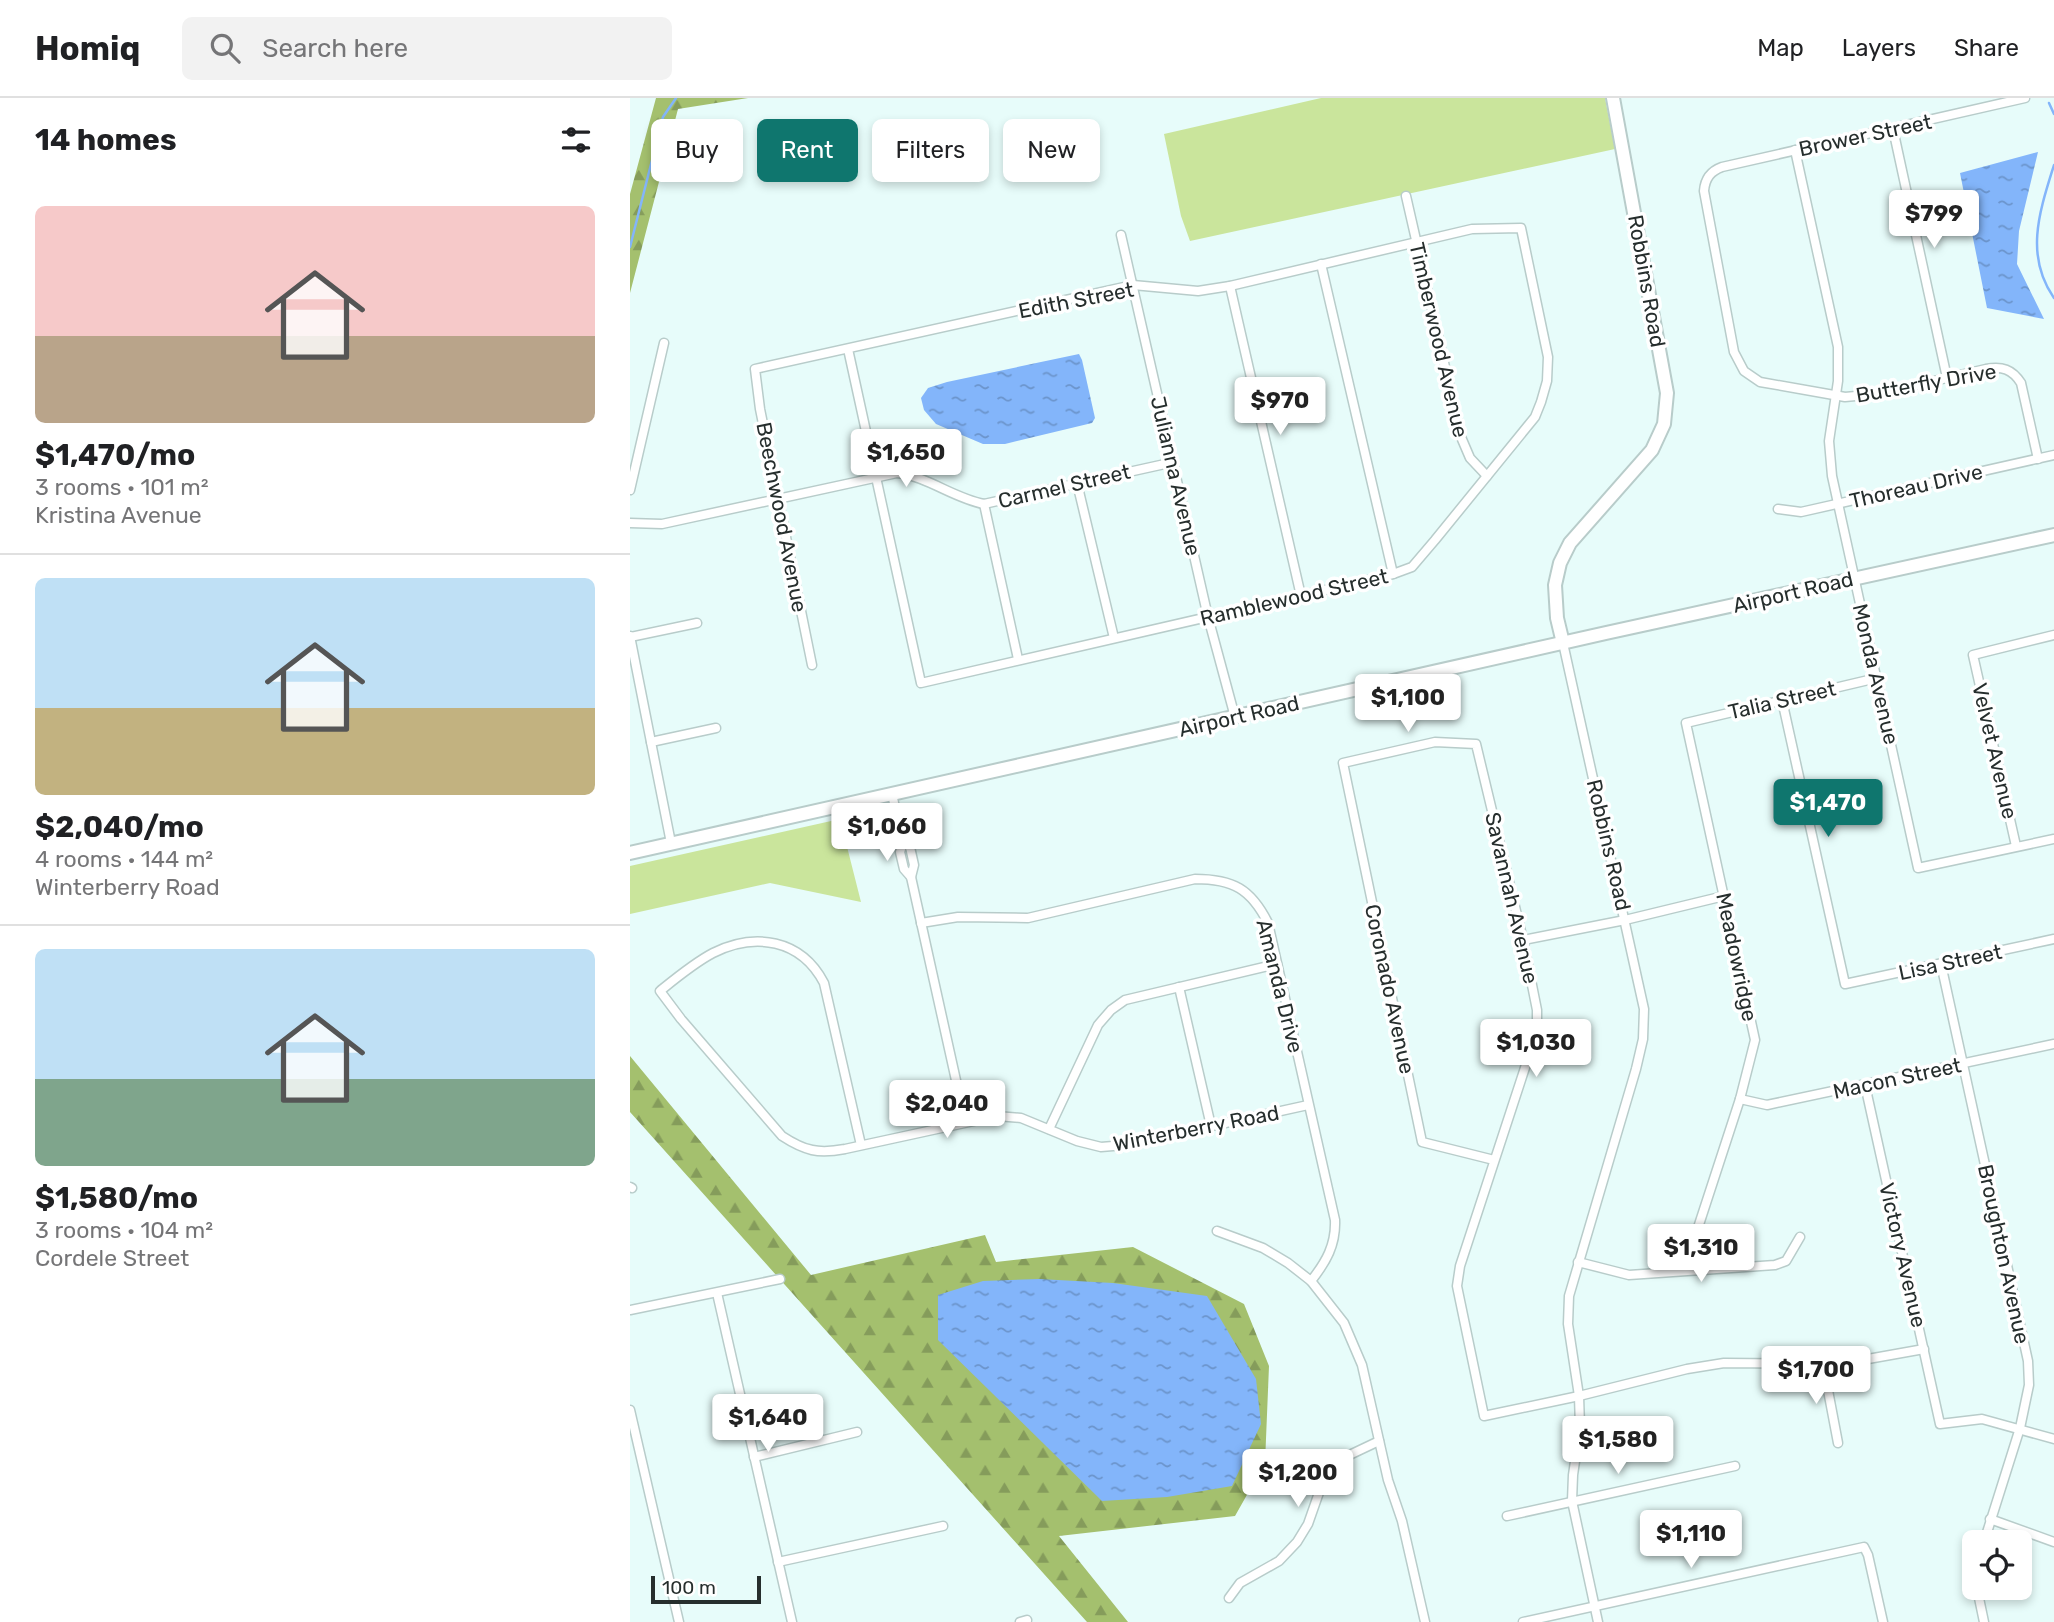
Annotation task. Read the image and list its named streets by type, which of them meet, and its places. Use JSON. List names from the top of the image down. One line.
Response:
{"streets":{"main road":["Robbins Road","Airport Road"],"street":["Brower Street","Edith Street","Timberwood Avenue","Butterfly Drive","Julianna Avenue","Carmel Street","Thoreau Drive","Beechwood Avenue","Ramblewood Street","Monda Avenue","Talia Street","Velvet Avenue","Savannah Avenue","Meadowridge","Lisa Street","Amanda Drive","Coronado Avenue","Macon Street","Winterberry Road","Broughton Avenue","Victory Avenue"]},"crossings":[["Brower Street","Butterfly Drive"],["Brower Street","Monda Avenue"],["Robbins Road","Airport Road"],["Robbins Road","Savannah Avenue"],["Edith Street","Timberwood Avenue"],["Edith Street","Julianna Avenue"],["Edith Street","Beechwood Avenue"],["Edith Street","Ramblewood Street"],["Timberwood Avenue","Ramblewood Street"],["Butterfly Drive","Thoreau Drive"],["Butterfly Drive","Monda Avenue"],["Julianna Avenue","Carmel Street"],["Julianna Avenue","Airport Road"],["Julianna Avenue","Ramblewood Street"],["Carmel Street","Beechwood Avenue"],["Carmel Street","Ramblewood Street"],["Thoreau Drive","Monda Avenue"],["Airport Road","Monda Avenue"],["Monda Avenue","Talia Street"],["Monda Avenue","Velvet Avenue"],["Talia Street","Meadowridge"],["Talia Street","Lisa Street"],["Savannah Avenue","Coronado Avenue"],["Meadowridge","Macon Street"],["Lisa Street","Broughton Avenue"],["Amanda Drive","Winterberry Road"],["Macon Street","Broughton Avenue"],["Macon Street","Victory Avenue"],["Broughton Avenue","Victory Avenue"]],"scale_bar":"100 m","page":{"header":"Homiq","search":"Search here","nav":["Map","Layers","Share"],"heading":"14 homes","chip":["Buy","Rent","Filters","New"],"list":[{"name":"$1,470/mo","note":"3 rooms · 101 m² · Kristina Avenue"},{"name":"$2,040/mo","note":"4 rooms · 144 m² · Winterberry Road"},{"name":"$1,580/mo","note":"3 rooms · 104 m² · Cordele Street"}],"price":["$799","$970","$1,650","$1,100","$1,470","$1,060","$1,030","$2,040","$1,310","$1,700","$1,640","$1,580","$1,200","$1,110"],"scale":"100 m"}}
